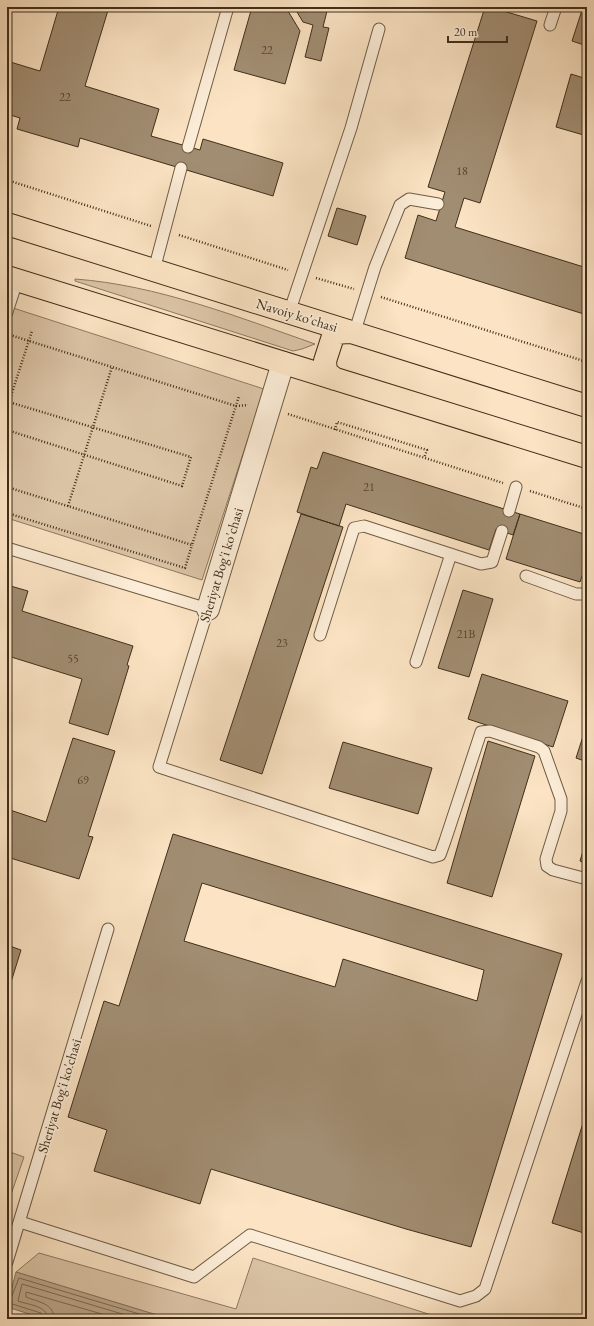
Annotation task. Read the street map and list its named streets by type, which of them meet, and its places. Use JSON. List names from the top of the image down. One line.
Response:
{"streets":{"main road":["Navoiy ko'chasi"],"street":["Sheriyat Bog'i ko'chasi"]},"house_numbers":["22","22","18","21","21B","23","55","69"],"scale_bar":"20 m"}
